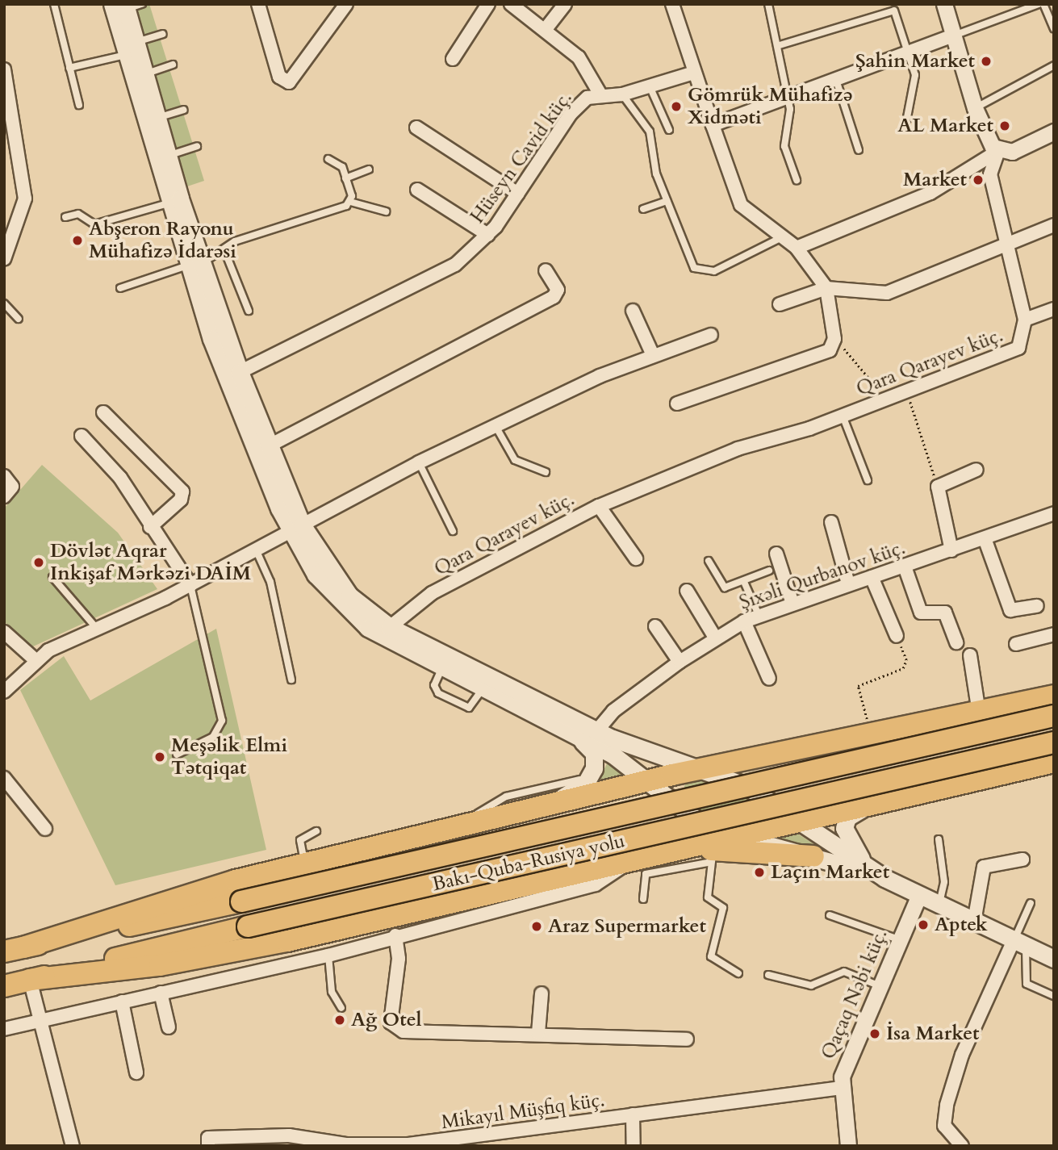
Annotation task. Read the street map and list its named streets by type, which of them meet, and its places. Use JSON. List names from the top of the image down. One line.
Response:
{"streets":{"highway":["Bakı-Quba-Rusiya yolu"],"street":["Hüseyn Cavid küç.","Qara Qarayev küç.","Şıxəli Qurbanov küç.","Qaçaq Nəbi küç.","Mikayıl Müşfiq küç."]},"crossings":[["Qaçaq Nəbi küç.","Mikayıl Müşfiq küç."]],"places":["Şahin Market","Gömrük Mühafizə Xidməti","AL Market","Market","Abşeron Rayonu Mühafizə İdarəsi","Dövlət Aqrar Inkişaf Mərkəzi DAİM","Meşəlik Elmi Tətqiqat","Laçın Market","Aptek","Araz Supermarket","Ağ Otel","İsa Market"]}
